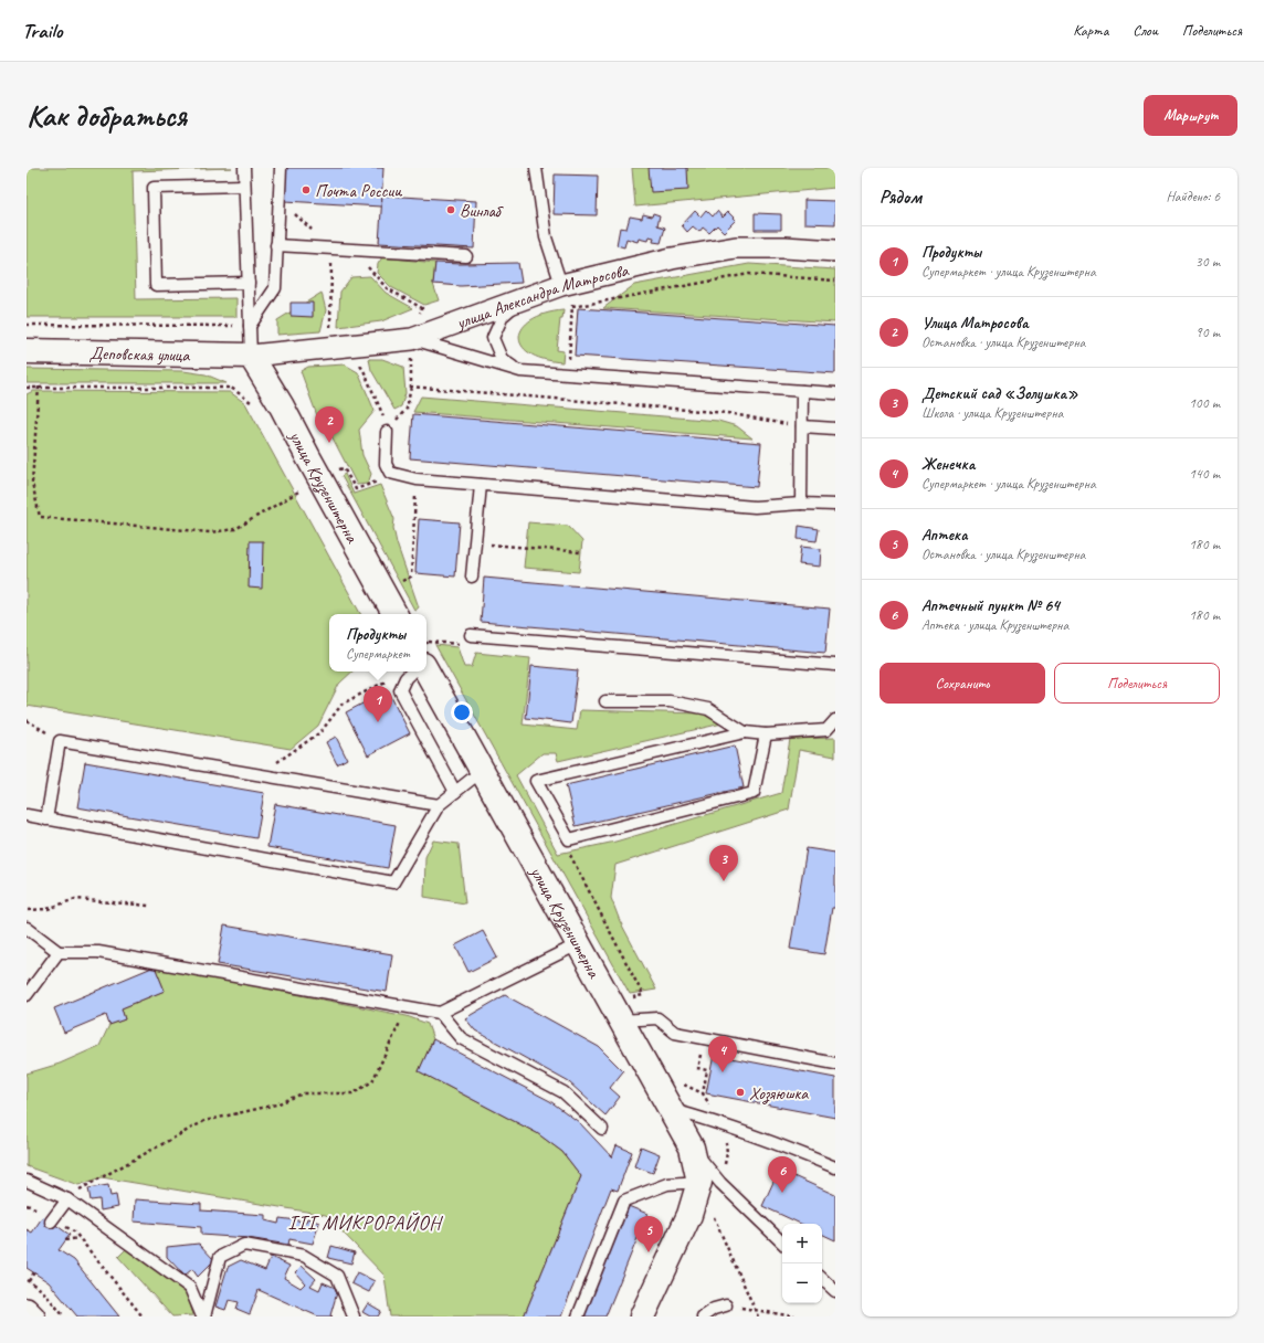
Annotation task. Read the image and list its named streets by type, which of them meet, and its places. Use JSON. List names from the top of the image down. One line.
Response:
{"streets":{"street":["улица Александра Матросова","Деповская улица","улица Крузенштерна"]},"crossings":[["улица Александра Матросова","Деповская улица"],["улица Александра Матросова","улица Крузенштерна"],["Деповская улица","улица Крузенштерна"]],"districts":["III МИКРОРАЙОН"],"places":["Почта России","Винлаб","Хозяюшка"],"page":{"header":"Trailo","nav":["Карта","Слои","Поделиться"],"buttons":["Маршрут",["Сохранить","Поделиться"]],"title":"Как добраться","heading":["Рядом","Найдено: 6"],"list":[{"mark":"1","name":"Продукты","note":"Супермаркет · улица Крузенштерна","value":"30 m"},{"mark":"2","name":"Улица Матросова","note":"Остановка · улица Крузенштерна","value":"90 m"},{"mark":"3","name":"Детский сад «Золушка»","note":"Школа · улица Крузенштерна","value":"100 m"},{"mark":"4","name":"Женечка","note":"Супермаркет · улица Крузенштерна","value":"140 m"},{"mark":"5","name":"Аптека","note":"Остановка · улица Крузенштерна","value":"180 m"},{"mark":"6","name":"Аптечный пункт № 64","note":"Аптека · улица Крузенштерна","value":"180 m"}],"pins":["2","1","3","4","6","5"],"popup":["Продукты","Супермаркет"],"map_buttons":["+","−"]}}
